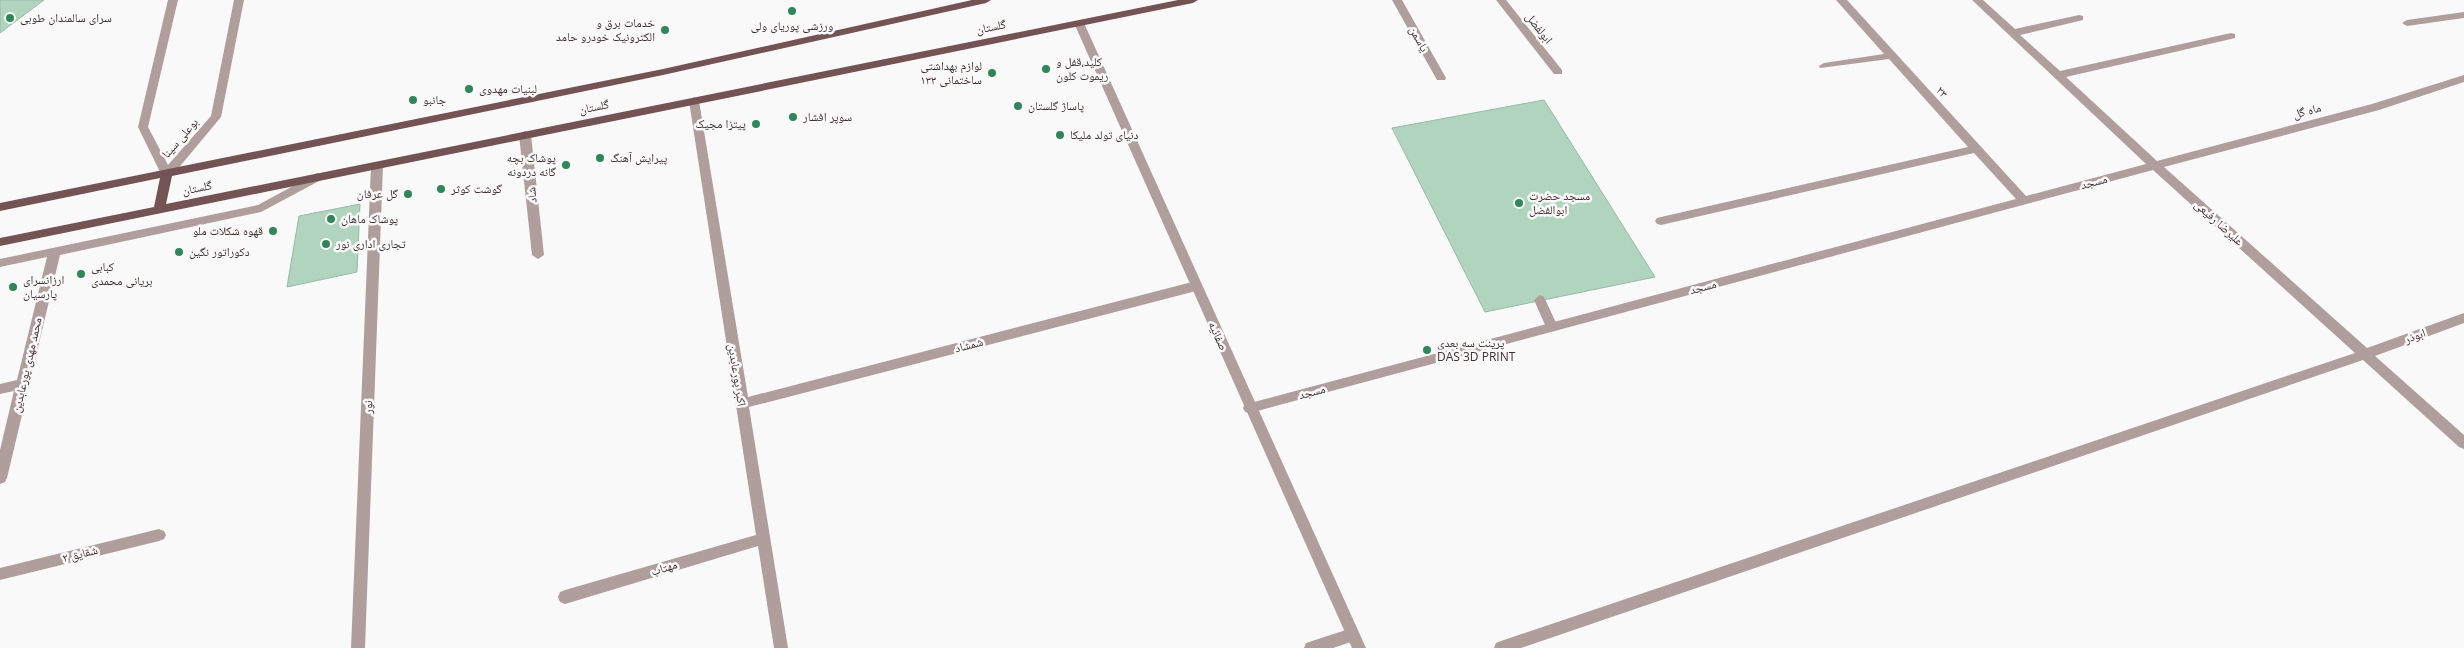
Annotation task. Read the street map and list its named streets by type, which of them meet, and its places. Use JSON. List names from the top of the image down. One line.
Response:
{"streets":{"main road":["گلستان"],"street":["ابولفضل","یاسمن","۲۳","ماه گل","بوعلی سینا","مسجد","شاد","علیرضا رفیعی","صفائیه","ابوذر","شمشاد","محمد مهدی پورعابدین","اکبر پورعابدین","نور","شقایق ۲","مهتاب"]},"crossings":[["گلستان","بوعلی سینا"],["گلستان","شاد"],["گلستان","صفائیه"],["گلستان","اکبر پورعابدین"],["گلستان","نور"],["۲۳","مسجد"],["ماه گل","مسجد"],["ماه گل","علیرضا رفیعی"],["مسجد","علیرضا رفیعی"],["مسجد","صفائیه"],["علیرضا رفیعی","ابوذر"],["صفائیه","شمشاد"],["شمشاد","اکبر پورعابدین"],["اکبر پورعابدین","مهتاب"]],"places":["ورزشی پوریای ولی","سرای سالمندان طوبی","خدمات برق و الکترونیک خودرو حامد","کلید،قفل و ریموت کلون","لوازم بهداشتی ساختمانی ۱۳۳","لبنیات مهدوی","جانبو","پاساژ گلستان","سوپر افشار","پیتزا مجیک","دنیای تولد ملیکا","پیرایش آهنگ","پوشاک بچه گانه دردونه","گوشت کوثر","گل عرفان","مسجد حضرت ابوالفضل","پوشاک ماهان","قهوه شکلات ملو","تجاری اداری نور","دکوراتور نگین","کبابی بریانی محمدی","ارزانسرای پارسیان","پرینت سه بعدی DAS 3D PRINT"]}
